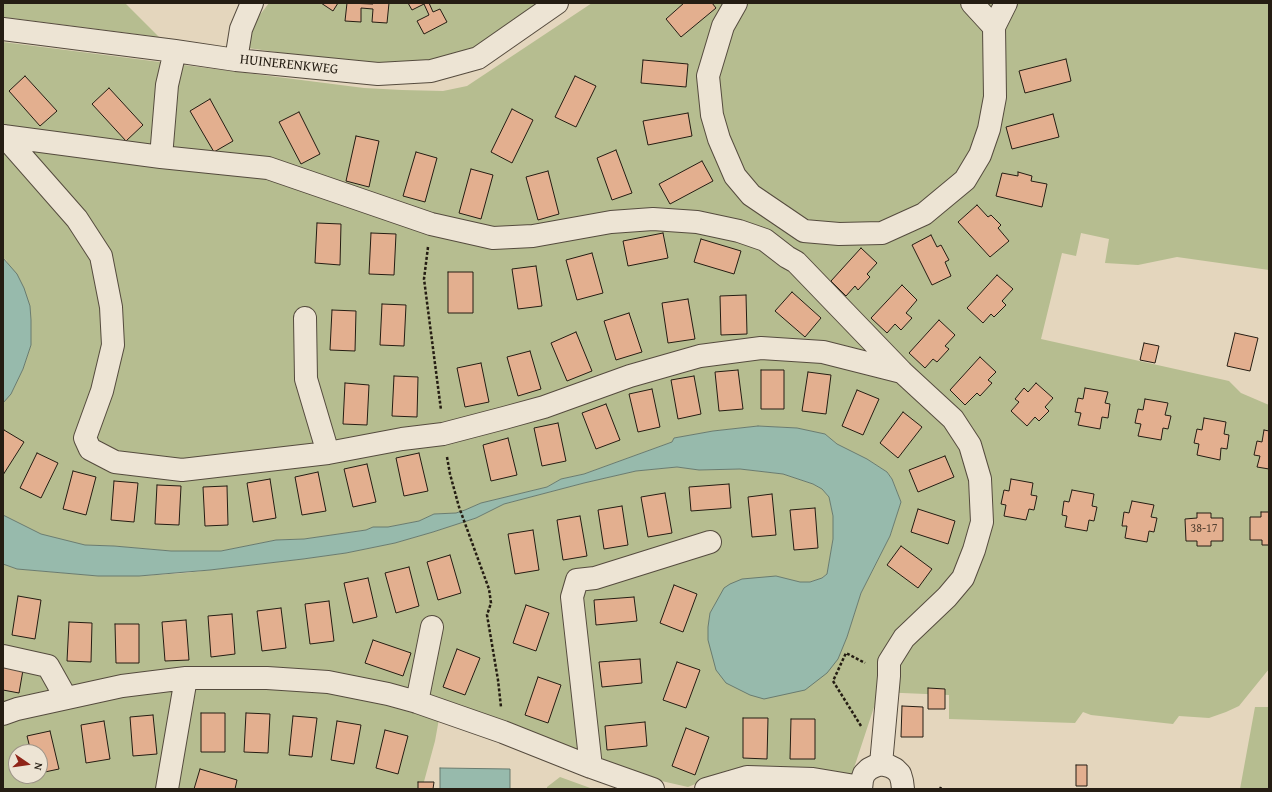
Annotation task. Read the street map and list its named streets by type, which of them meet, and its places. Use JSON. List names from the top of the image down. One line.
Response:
{"streets":{"street":["HUINERENKWEG"]},"house_numbers":["38-17"],"north":"right"}
